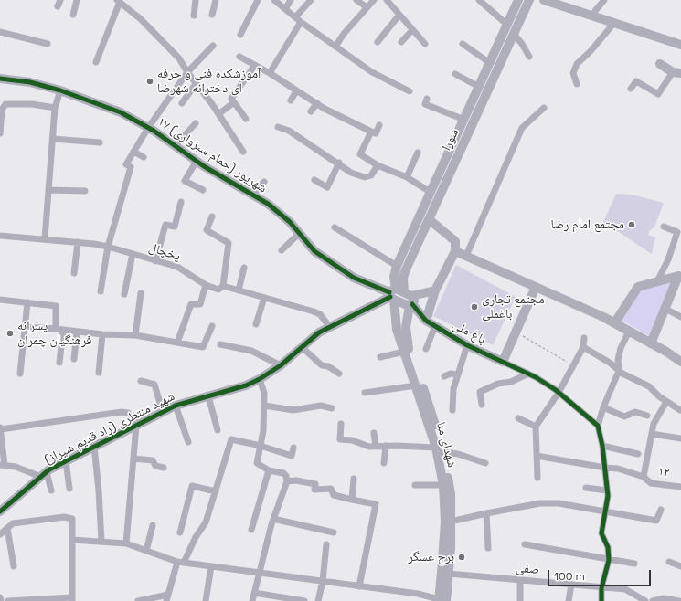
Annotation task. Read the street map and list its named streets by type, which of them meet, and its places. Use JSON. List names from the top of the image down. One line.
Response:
{"streets":{"street":["شورا","۱۷ شهریور (حمام سبزواری)","یخچال","باغ ملی","شهید منتظری (راه قدیم شیراز)","شهدای منا","۱۲","صفی"]},"crossings":[["شورا","۱۷ شهریور (حمام سبزواری)"],["شورا","باغ ملی"],["شورا","شهید منتظری (راه قدیم شیراز)"],["شورا","شهدای منا"],["۱۷ شهریور (حمام سبزواری)","باغ ملی"],["۱۷ شهریور (حمام سبزواری)","شهید منتظری (راه قدیم شیراز)"],["۱۷ شهریور (حمام سبزواری)","شهدای منا"],["یخچال","شهید منتظری (راه قدیم شیراز)"],["باغ ملی","شهید منتظری (راه قدیم شیراز)"],["باغ ملی","شهدای منا"],["شهید منتظری (راه قدیم شیراز)","شهدای منا"],["شهدای منا","صفی"]],"places":["آموزشکده فنی و حرفه ای دخترانه شهرضا","مجتمع امام رضا","مجتمع تجاری باغملی","پسرانه فرهنگیان چمران","برج عسگر"],"scale_bar":"100 m"}
